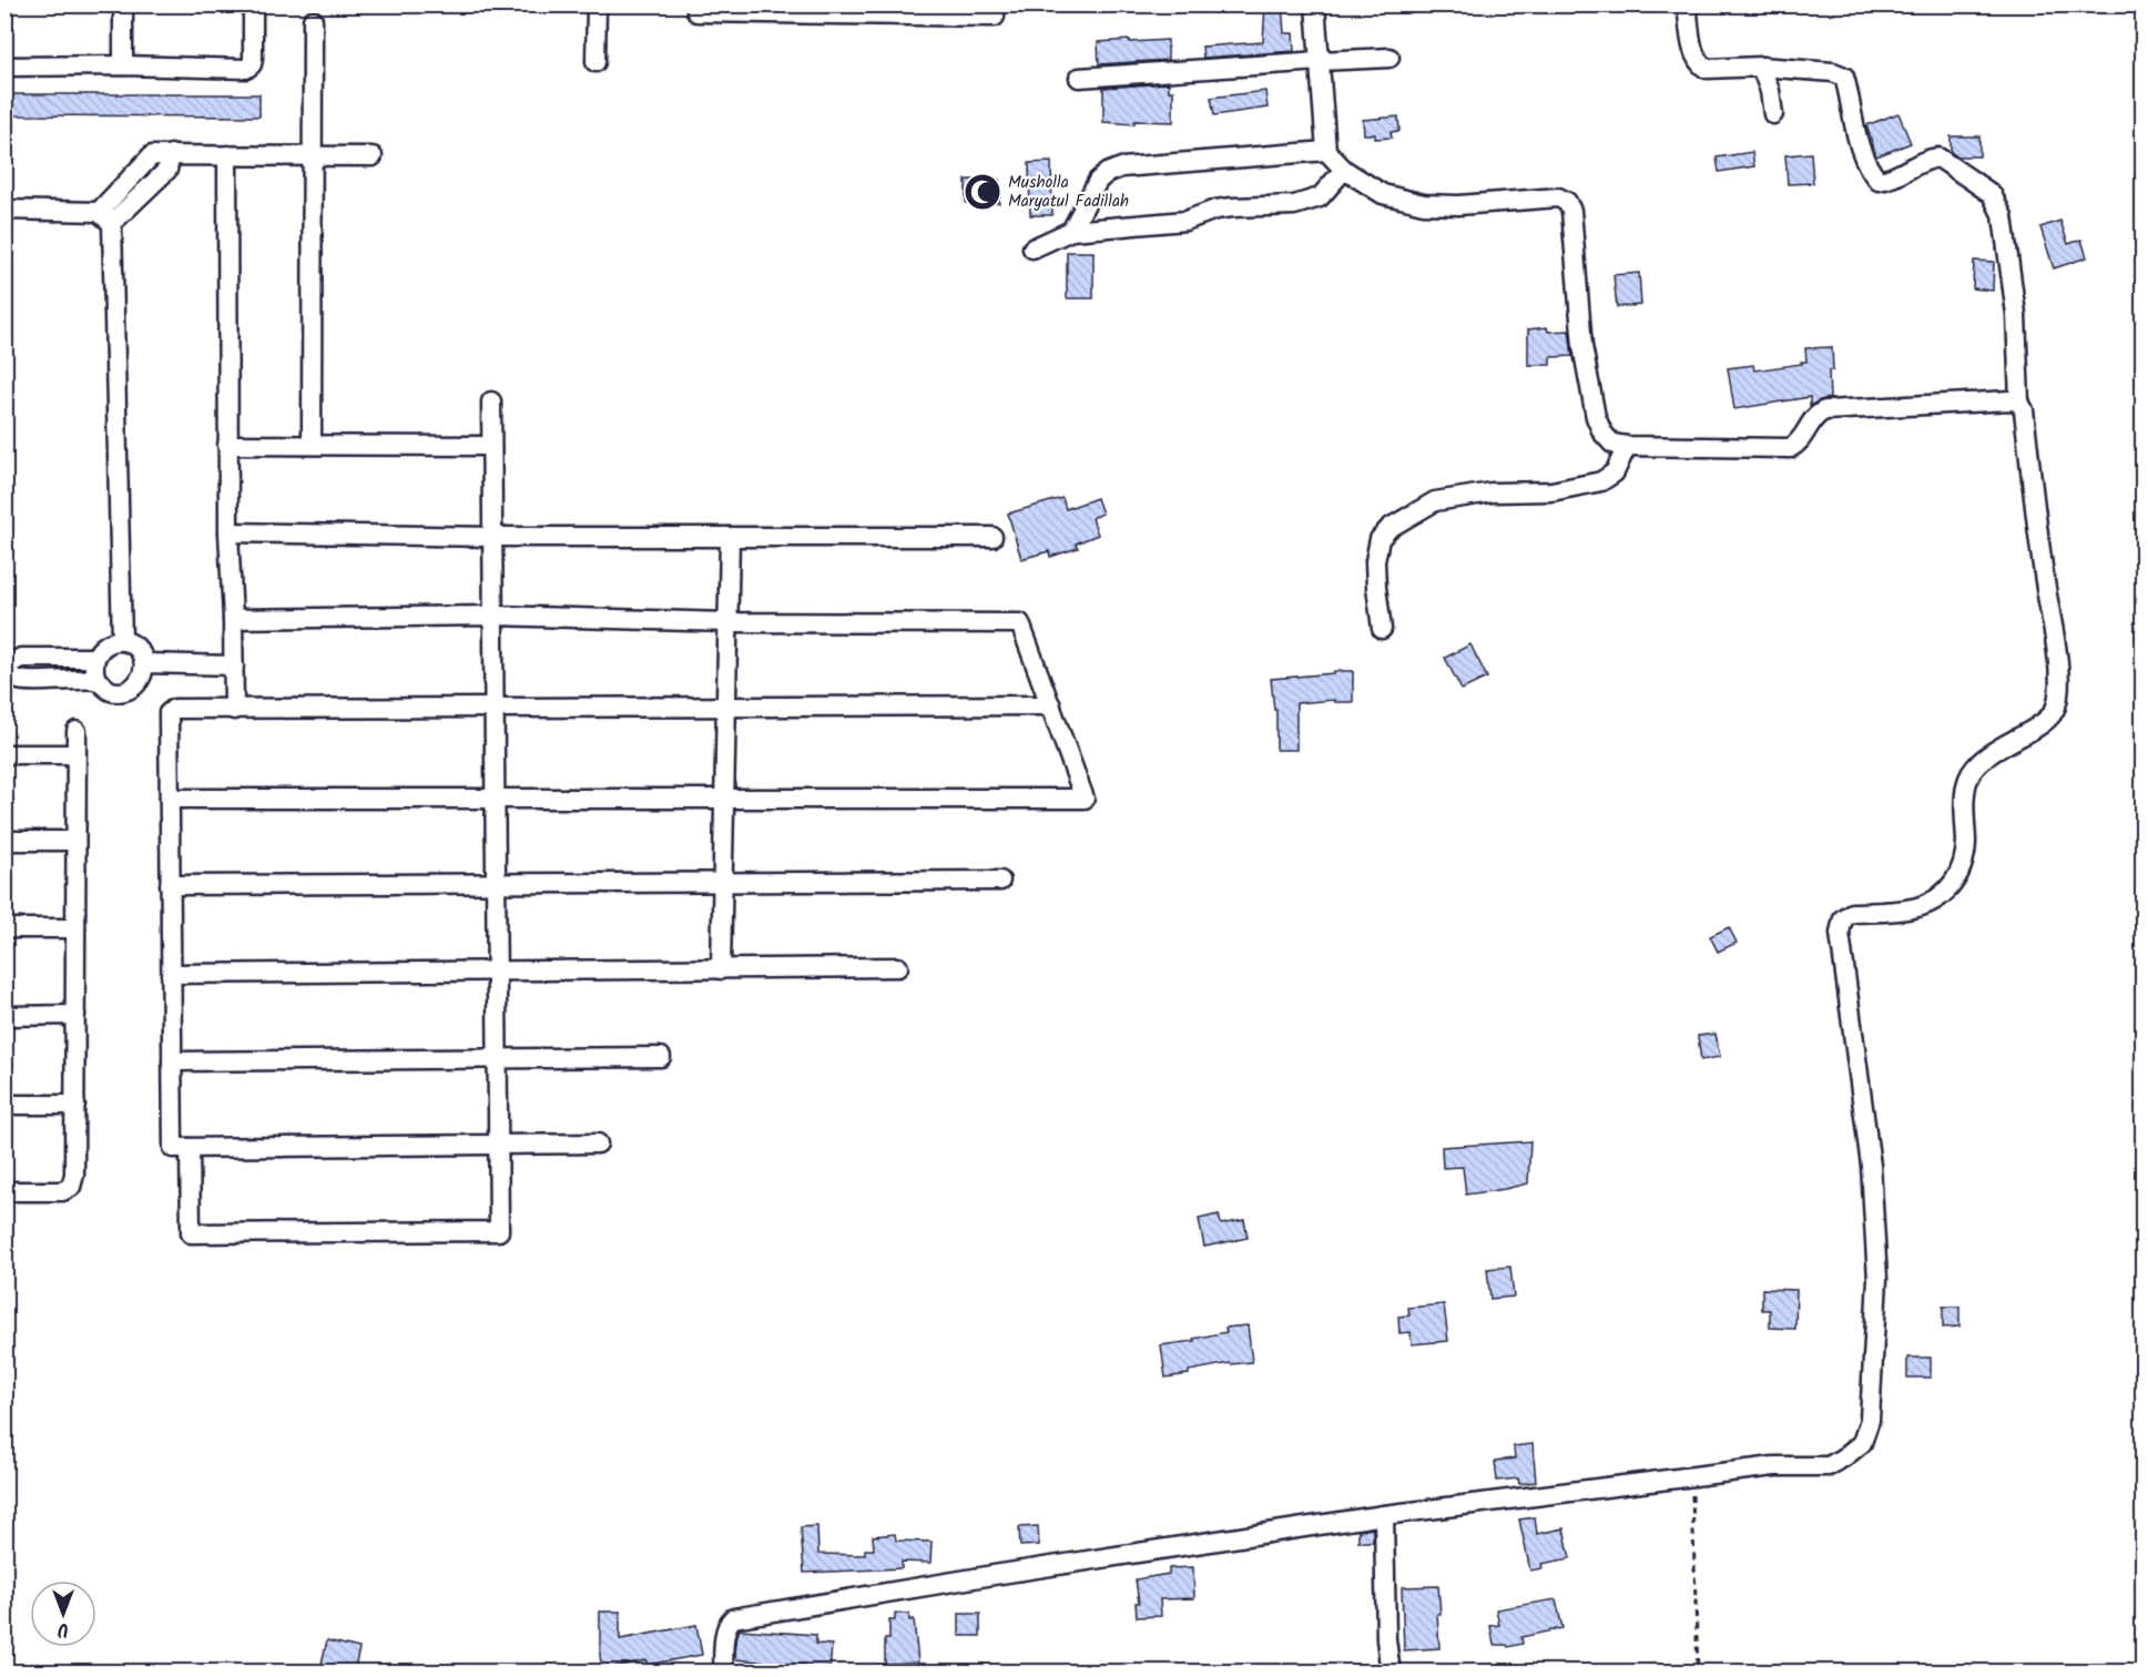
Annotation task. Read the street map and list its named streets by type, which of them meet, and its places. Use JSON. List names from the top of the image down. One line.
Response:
{"places":{"mosque":["Musholla Maryatul Fadillah"]},"north":"bottom"}
